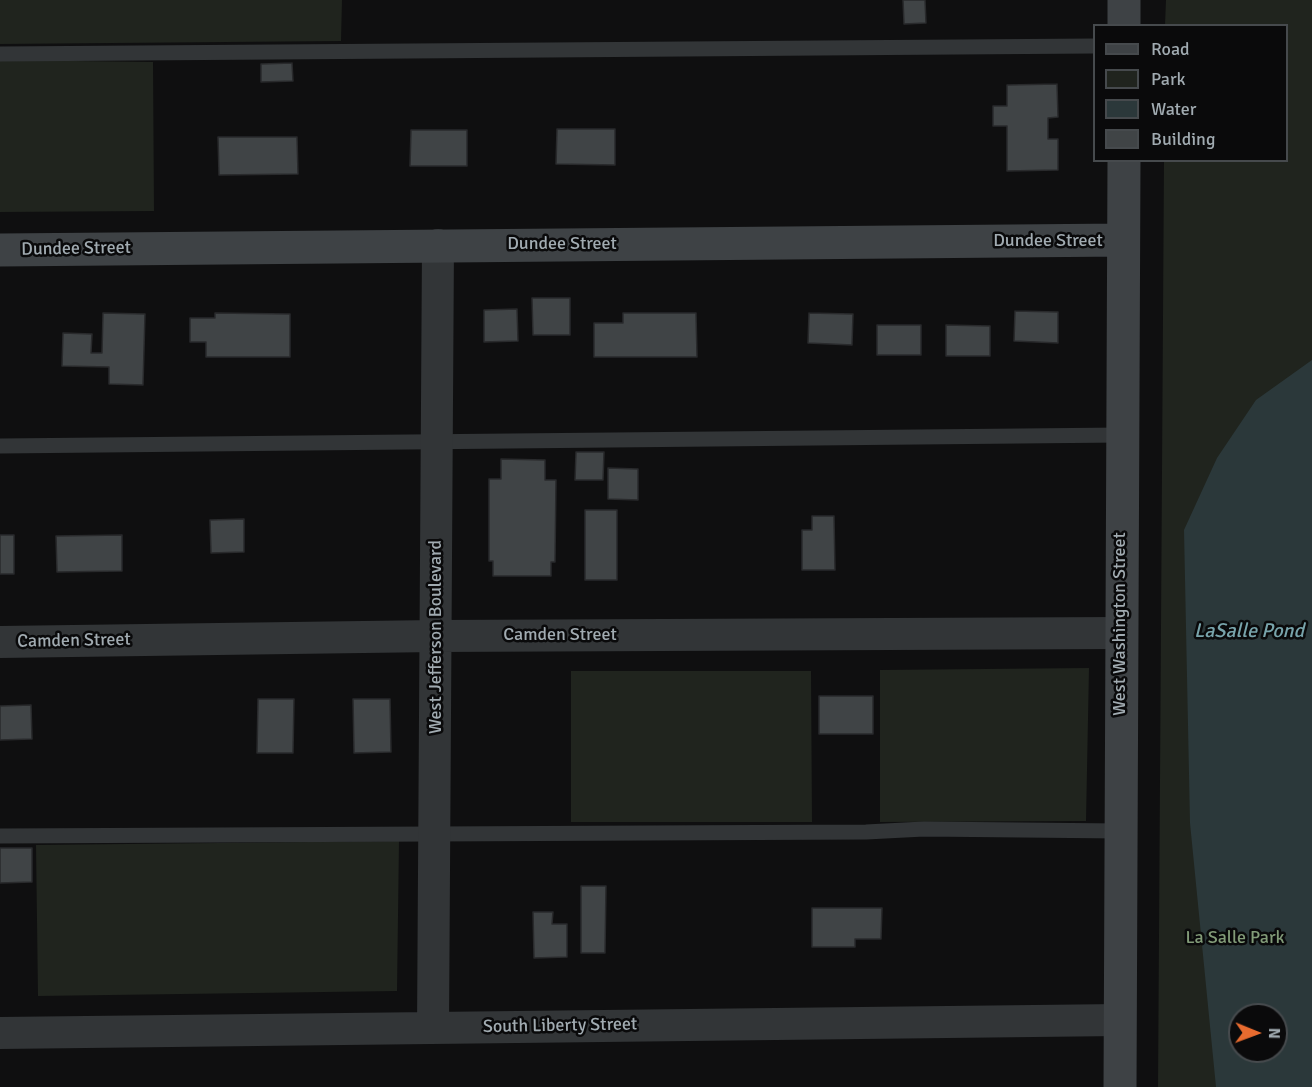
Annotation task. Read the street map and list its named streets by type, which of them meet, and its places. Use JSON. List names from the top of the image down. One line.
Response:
{"streets":{"street":["Dundee Street","West Washington Street","Camden Street","West Jefferson Boulevard","South Liberty Street"]},"crossings":[["Dundee Street","West Washington Street"],["Dundee Street","West Jefferson Boulevard"],["West Washington Street","Camden Street"],["West Washington Street","South Liberty Street"],["Camden Street","West Jefferson Boulevard"],["West Jefferson Boulevard","South Liberty Street"]],"water":["LaSalle Pond"],"parks":["La Salle Park"],"legend":["Road","Park","Water","Building"],"north":"right"}
